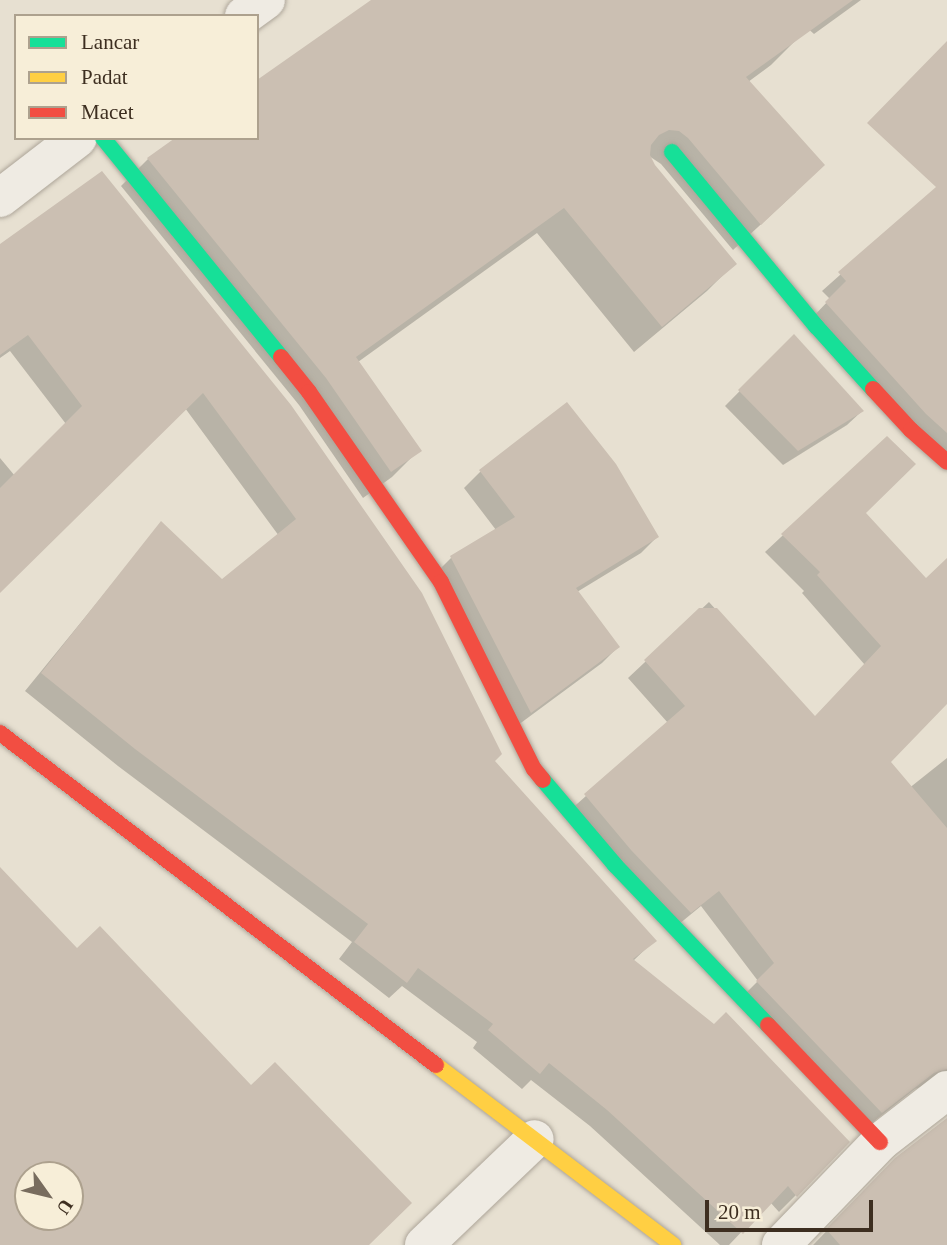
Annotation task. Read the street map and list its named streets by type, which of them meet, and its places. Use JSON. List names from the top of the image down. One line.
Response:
{"legend":["Lancar","Padat","Macet"],"scale_bar":"20 m","north":"bottom right"}
